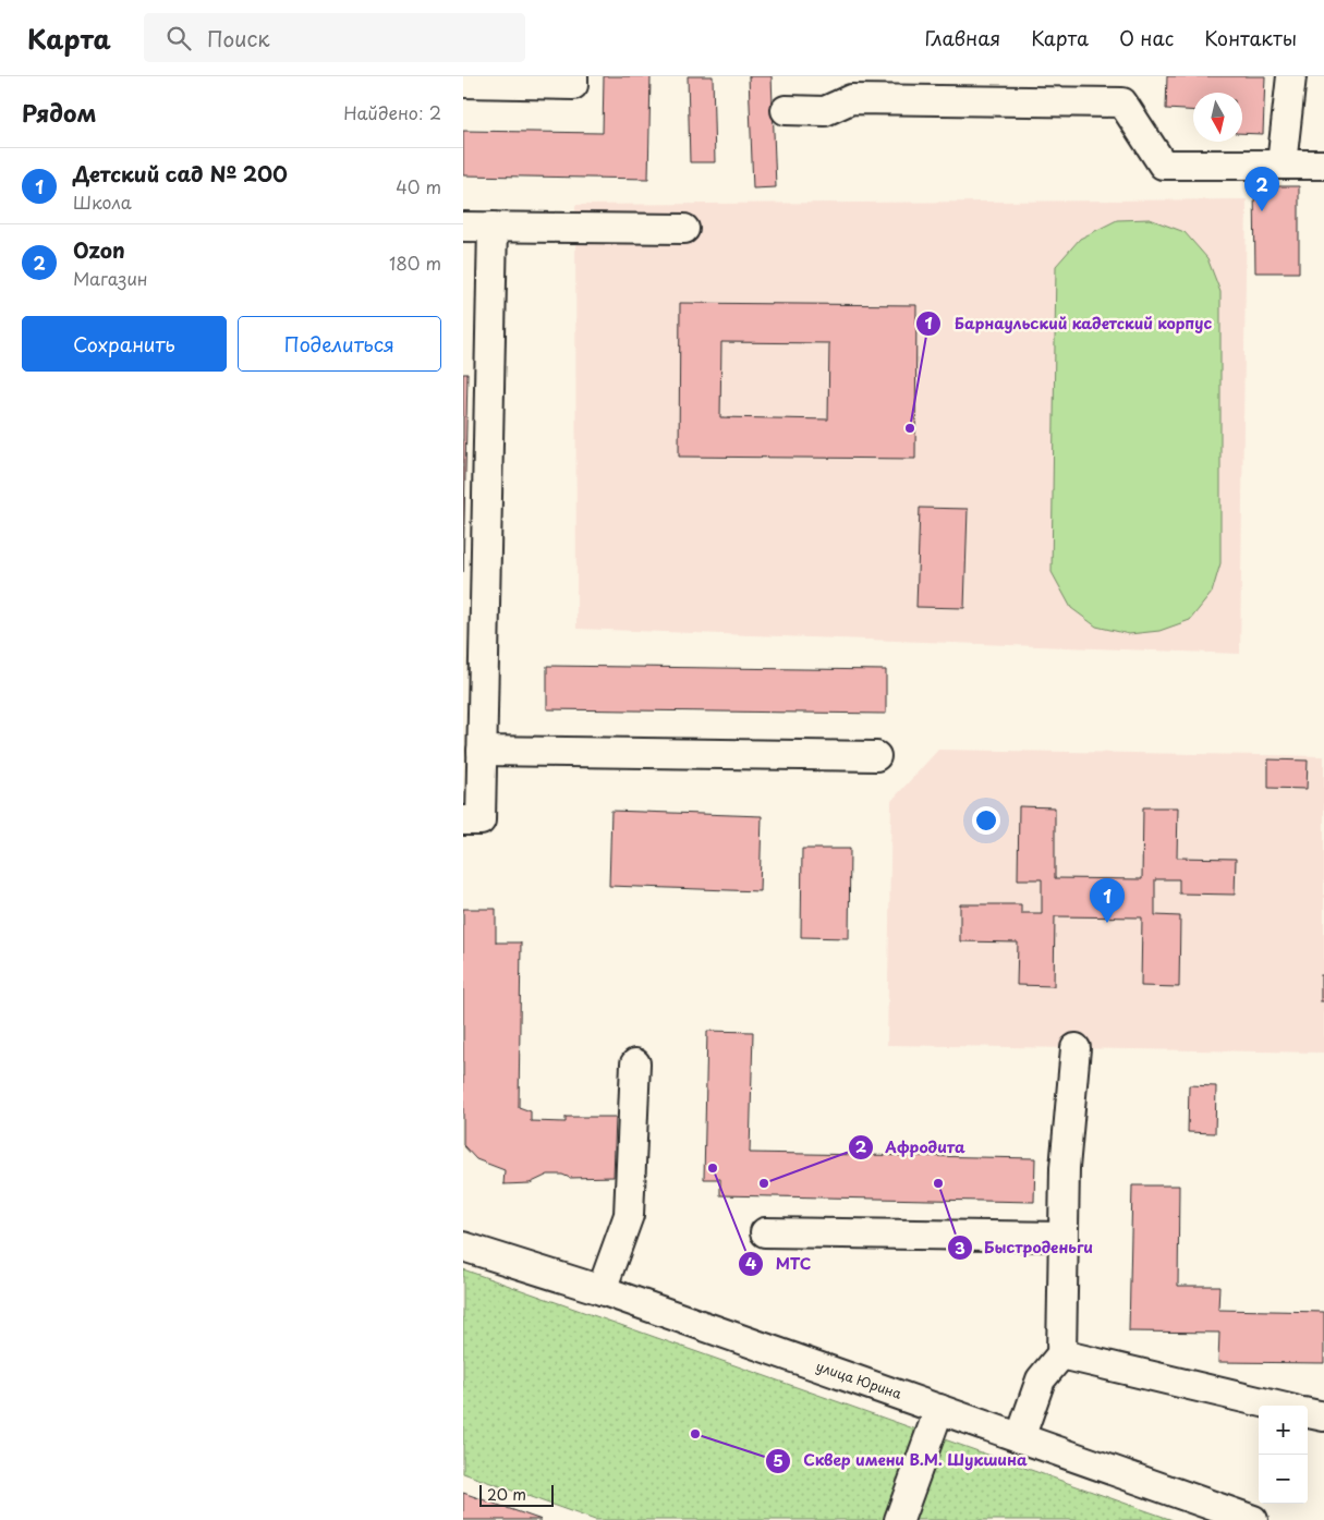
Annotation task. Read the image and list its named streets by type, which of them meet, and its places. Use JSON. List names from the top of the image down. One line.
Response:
{"streets":{"street":["улица Юрина"]},"places":["Барнаульский кадетский корпус","МТС","Афродита","Быстроденьги","Сквер имени В.М. Шукшина"],"scale_bar":"20 m","north":"bottom","page":{"header":"Карта","search":"Поиск","nav":["Главная","Карта","О нас","Контакты"],"heading":["Рядом","Найдено: 2"],"list":[{"mark":"1","name":"Детский сад № 200","note":"Школа","value":"40 m"},{"mark":"2","name":"Ozon","note":"Магазин","value":"180 m"}],"pins":["2","1"],"buttons":["Сохранить","Поделиться"],"map_buttons":["+","−"],"scale":"20 m"}}
